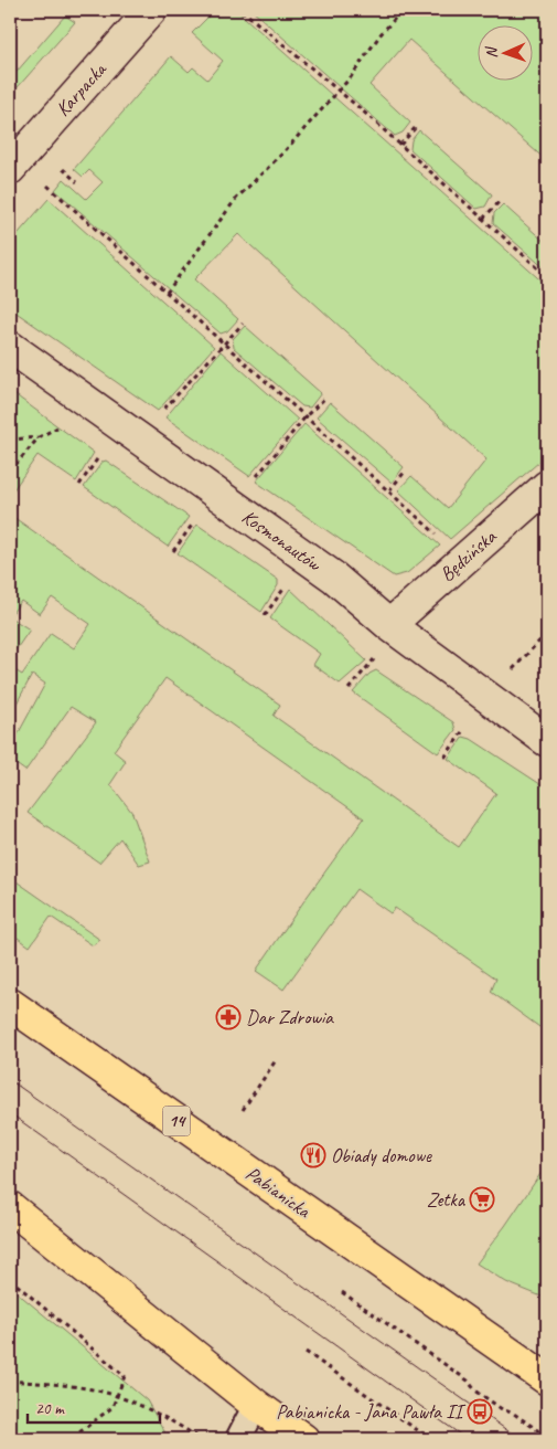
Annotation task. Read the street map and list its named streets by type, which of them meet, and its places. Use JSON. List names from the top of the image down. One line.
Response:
{"streets":{"main road":["14","Pabianicka"],"street":["Karpacka","Kosmonautów","Będzińska"]},"crossings":[["Kosmonautów","Będzińska"]],"places":{"pharmacy":["Dar Zdrowia"],"restaurant":["Obiady domowe"],"supermarket":["Zetka"],"bus stop":["Pabianicka - Jana Pawła II"]},"scale_bar":"20 m","north":"left"}
